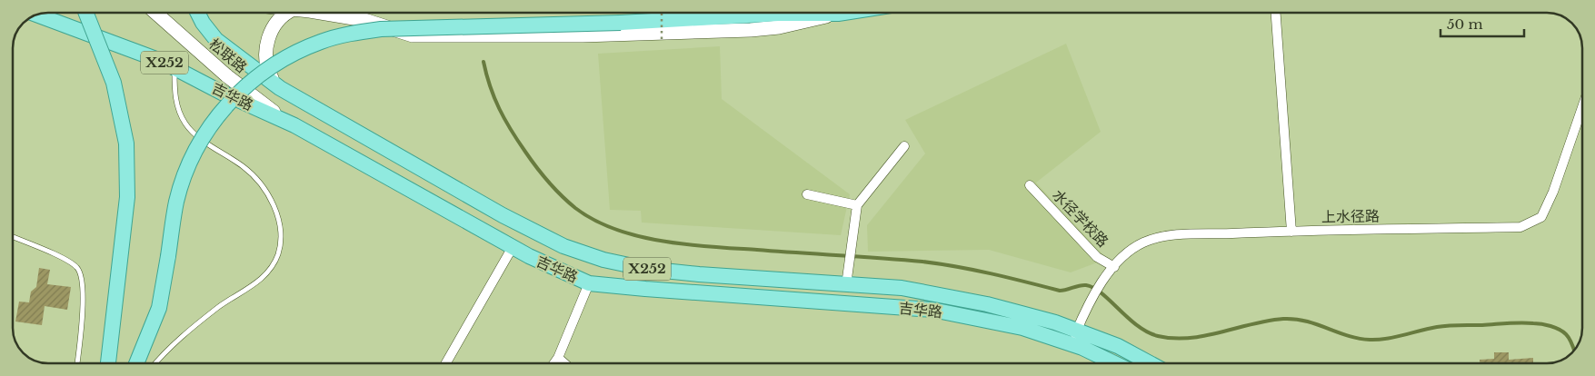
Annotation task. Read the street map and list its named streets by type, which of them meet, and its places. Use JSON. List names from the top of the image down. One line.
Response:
{"streets":{"main road":["松联路","X252","吉华路"],"street":["上水径路","水径学校路"]},"crossings":[["松联路","吉华路"],["吉华路","上水径路"],["上水径路","水径学校路"]],"scale_bar":"50 m"}
